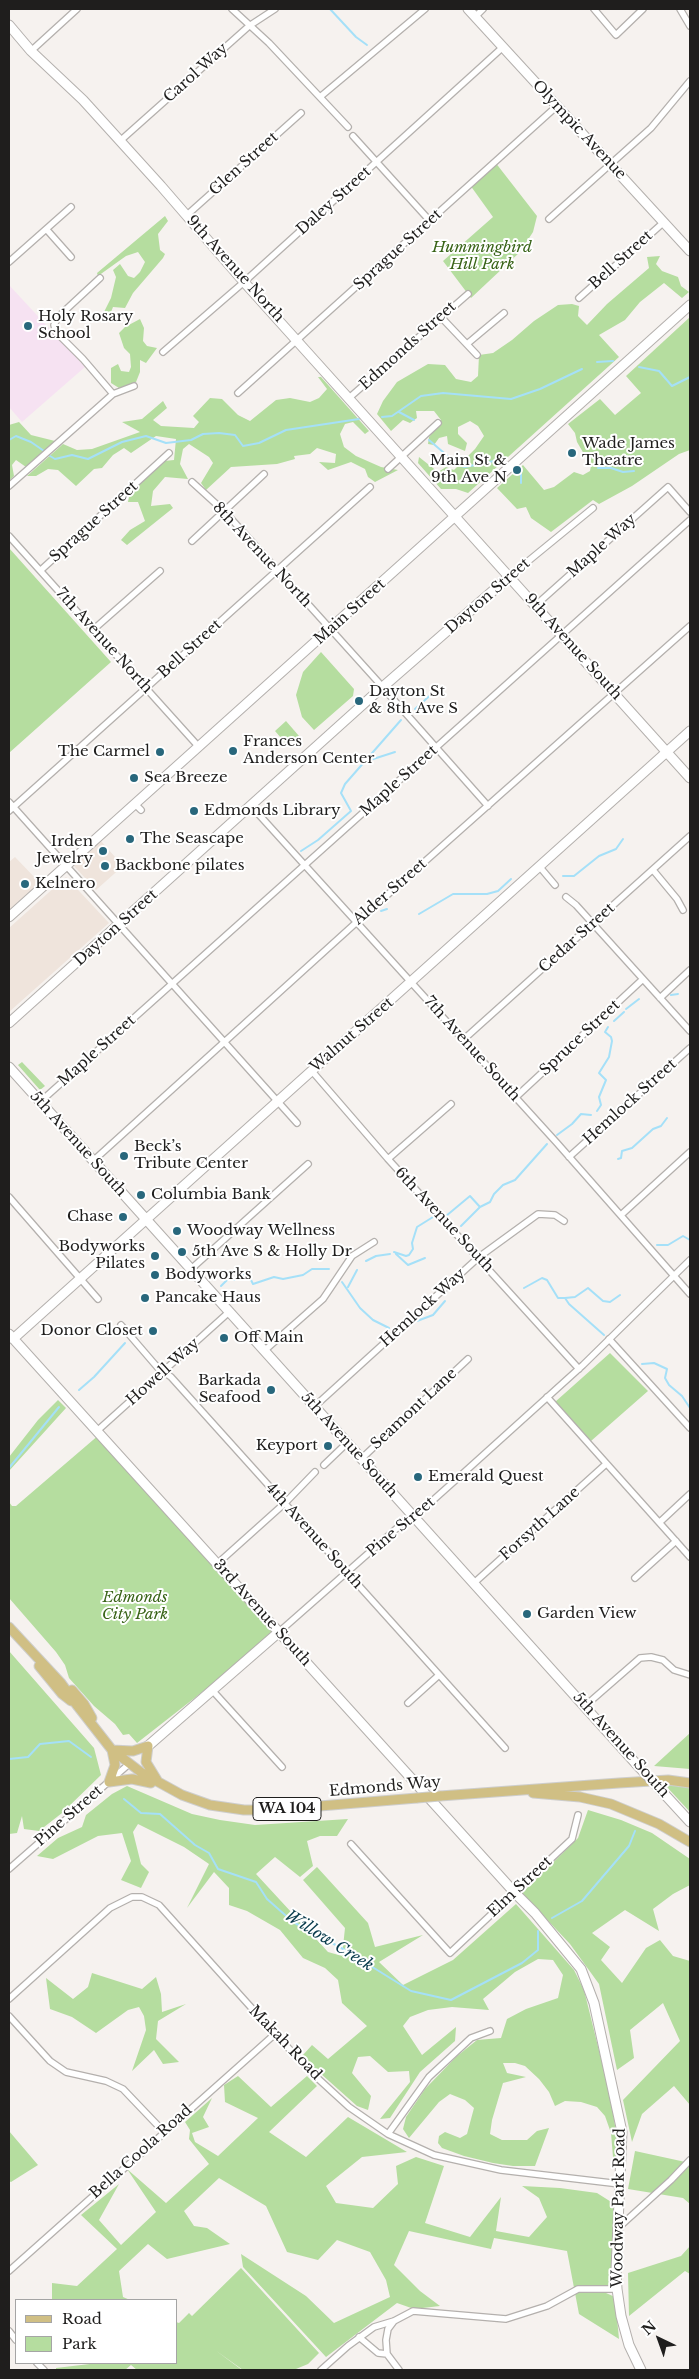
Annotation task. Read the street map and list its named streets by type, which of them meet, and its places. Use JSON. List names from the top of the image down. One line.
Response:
{"streets":{"main road":["Edmonds Way","WA 104"],"street":["Carol Way","Olympic Avenue","Glen Street","Daley Street","Sprague Street","Bell Street","9th Avenue North","Edmonds Street","Maple Way","8th Avenue North","Dayton Street","Main Street","7th Avenue North","9th Avenue South","Maple Street","Alder Street","Cedar Street","Walnut Street","Spruce Street","7th Avenue South","Hemlock Street","5th Avenue South","6th Avenue South","Hemlock Way","Howell Way","Seamont Lane","Forsyth Lane","Pine Street","4th Avenue South","3rd Avenue South","Elm Street","Makah Road","Bella Coola Road","Woodway Park Road"]},"crossings":[["Carol Way","9th Avenue North"],["Olympic Avenue","Daley Street"],["Olympic Avenue","Sprague Street"],["Olympic Avenue","Bell Street"],["Glen Street","9th Avenue North"],["Daley Street","9th Avenue North"],["Sprague Street","9th Avenue North"],["Sprague Street","7th Avenue North"],["Bell Street","8th Avenue North"],["Bell Street","7th Avenue North"],["9th Avenue North","Edmonds Street"],["9th Avenue North","Main Street"],["9th Avenue North","9th Avenue South"],["Maple Way","9th Avenue South"],["8th Avenue North","Dayton Street"],["8th Avenue North","Main Street"],["8th Avenue North","Maple Street"],["8th Avenue North","Alder Street"],["Dayton Street","9th Avenue South"],["Dayton Street","7th Avenue South"],["Main Street","7th Avenue North"],["Main Street","9th Avenue South"],["9th Avenue South","Maple Street"],["9th Avenue South","Alder Street"],["9th Avenue South","Walnut Street"],["Maple Street","7th Avenue South"],["Maple Street","5th Avenue South"],["Alder Street","7th Avenue South"],["Alder Street","5th Avenue South"],["Cedar Street","7th Avenue South"],["Walnut Street","7th Avenue South"],["Walnut Street","5th Avenue South"],["Walnut Street","6th Avenue South"],["Walnut Street","3rd Avenue South"],["Spruce Street","7th Avenue South"],["7th Avenue South","Hemlock Street"],["7th Avenue South","Pine Street"],["5th Avenue South","Hemlock Way"],["5th Avenue South","Howell Way"],["5th Avenue South","Seamont Lane"],["5th Avenue South","Forsyth Lane"],["5th Avenue South","Pine Street"],["6th Avenue South","Hemlock Way"],["6th Avenue South","Pine Street"],["Howell Way","4th Avenue South"],["Howell Way","3rd Avenue South"],["Pine Street","4th Avenue South"],["Pine Street","3rd Avenue South"],["Pine Street","Edmonds Way"],["3rd Avenue South","Elm Street"],["3rd Avenue South","Woodway Park Road"],["Edmonds Way","WA 104"],["Elm Street","Woodway Park Road"],["Makah Road","Bella Coola Road"],["Makah Road","Woodway Park Road"]],"water":["Willow Creek"],"parks":["Hummingbird Hill Park","Edmonds City Park"],"places":["Holy Rosary School","Wade James Theatre","Main St & 9th Ave N","Dayton St & 8th Ave S","Frances Anderson Center","The Carmel","Sea Breeze","Edmonds Library","The Seascape","Irden Jewelry","Backbone pilates","Kelnero","Beck’s Tribute Center","Columbia Bank","Chase","Woodway Wellness","5th Ave S & Holly Dr","Bodyworks Pilates","Bodyworks","Pancake Haus","Donor Closet","Off Main","Barkada Seafood","Keyport","Emerald Quest","Garden View"],"legend":["Road","Park"],"north":"top left"}
